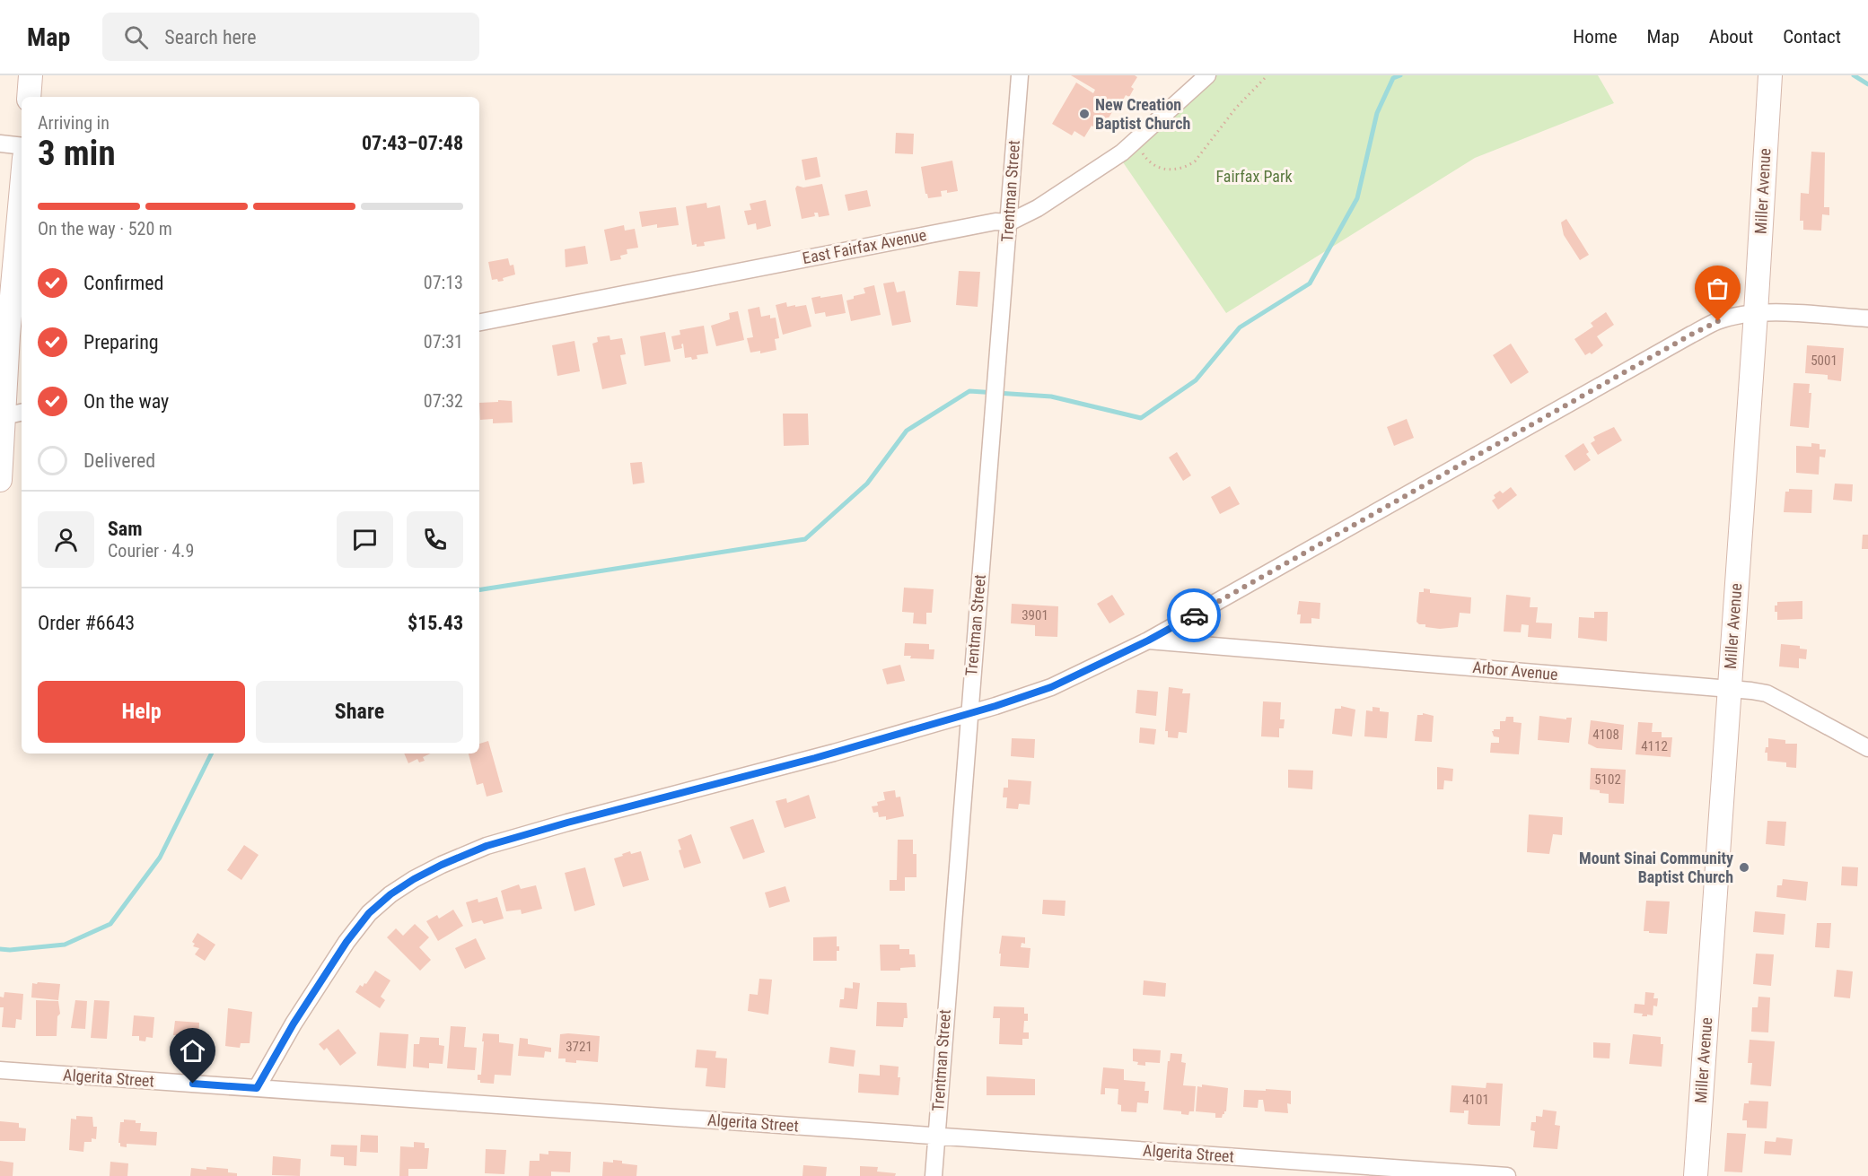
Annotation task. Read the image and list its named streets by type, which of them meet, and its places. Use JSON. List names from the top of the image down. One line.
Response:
{"streets":{"main road":["Miller Avenue"],"street":["Trentman Street","East Fairfax Avenue","Arbor Avenue","Algerita Street"]},"crossings":[["Trentman Street","East Fairfax Avenue"],["Trentman Street","Algerita Street"],["Miller Avenue","Arbor Avenue"]],"parks":["Fairfax Park"],"places":["New Creation Baptist Church","Mount Sinai Community Baptist Church"],"house_numbers":["5001","3901","4108","4112","5102","3721","4101"],"page":{"header":"Map","search":"Search here","nav":["Home","Map","About","Contact"],"heading":["3 min","Arriving in","07:43–07:48"],"panel":["Sam","Courier · 4.9","Order #6643","$15.43"],"bar":"On the way · 520 m","list":[["Confirmed","07:13"],["Preparing","07:31"],["On the way","07:32"],"Delivered"],"buttons":["Help","Share"]}}
